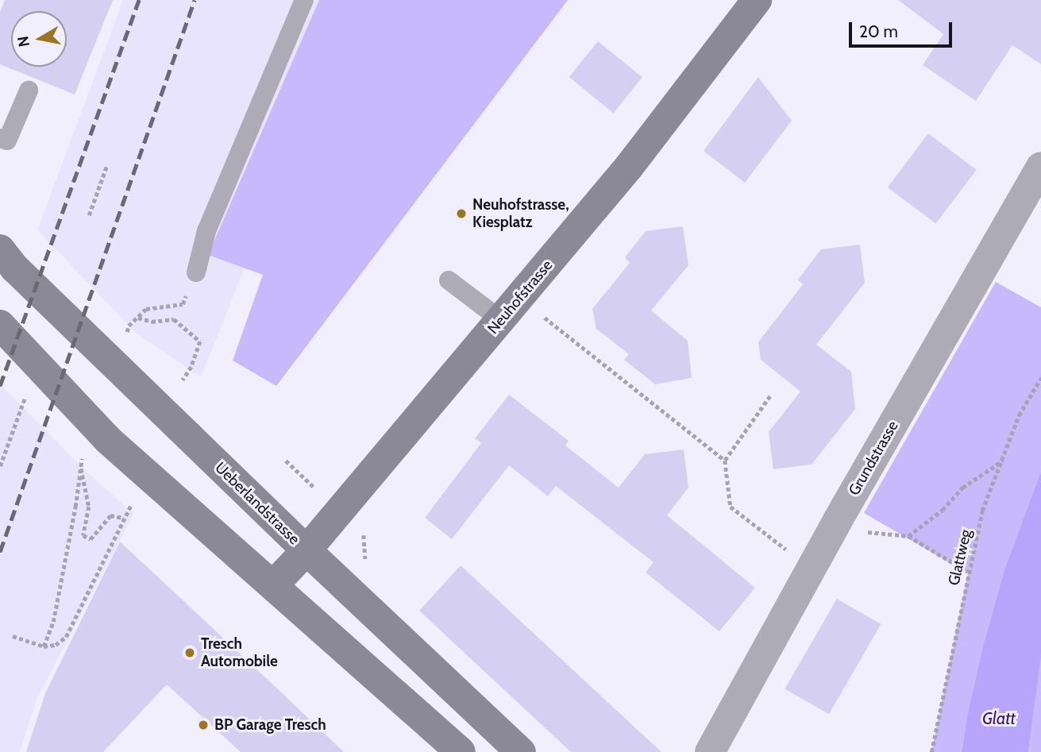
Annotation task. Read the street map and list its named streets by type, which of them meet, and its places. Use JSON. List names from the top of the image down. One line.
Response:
{"streets":{"main road":["Neuhofstrasse","Ueberlandstrasse"],"street":["Grundstrasse"],"path":["Glattweg"]},"crossings":[["Neuhofstrasse","Ueberlandstrasse"]],"water":["Glatt"],"places":["Neuhofstrasse, Kiesplatz","Tresch Automobile","BP Garage Tresch"],"scale_bar":"20 m","north":"left"}
